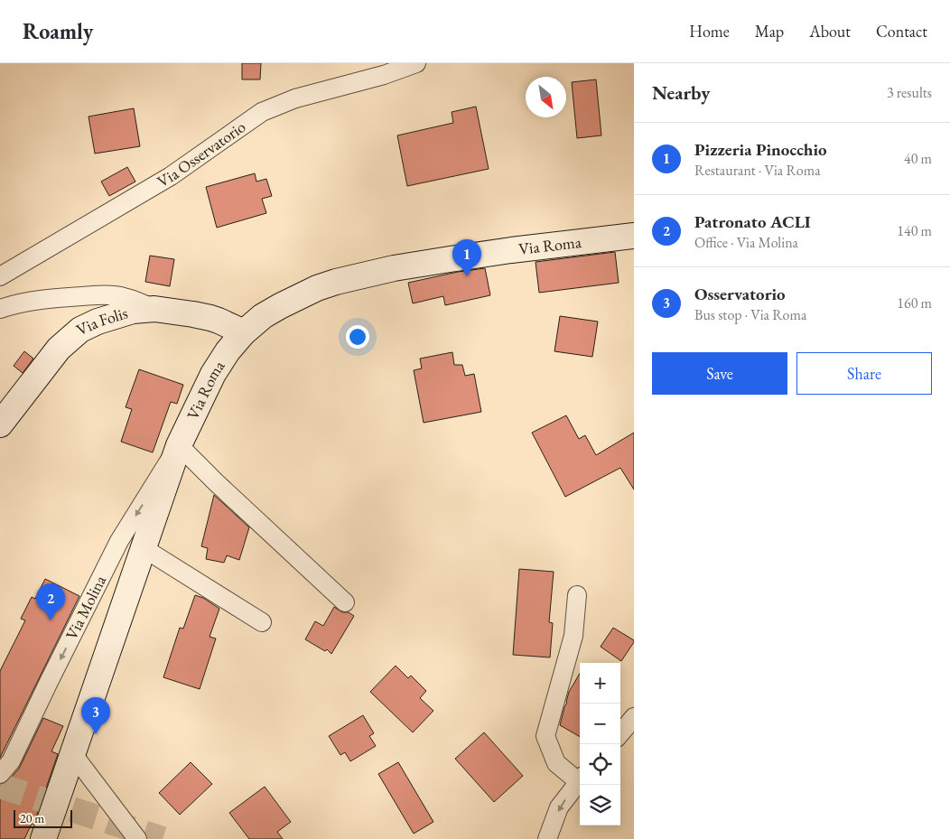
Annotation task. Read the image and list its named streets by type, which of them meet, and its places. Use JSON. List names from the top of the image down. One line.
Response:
{"streets":{"main road":["Via Roma","Via Folis"],"street":["Via Osservatorio","Via Molina"]},"crossings":[["Via Roma","Via Folis"],["Via Roma","Via Molina"]],"one_way":["Via Molina"],"scale_bar":"20 m","north":"bottom right","page":{"header":"Roamly","nav":["Home","Map","About","Contact"],"heading":["Nearby","3 results"],"list":[{"mark":"1","name":"Pizzeria Pinocchio","note":"Restaurant · Via Roma","value":"40 m"},{"mark":"2","name":"Patronato ACLI","note":"Office · Via Molina","value":"140 m"},{"mark":"3","name":"Osservatorio","note":"Bus stop · Via Roma","value":"160 m"}],"pins":["1","2","3"],"buttons":["Save","Share"],"map_buttons":["+","−"],"scale":"20 m"}}
